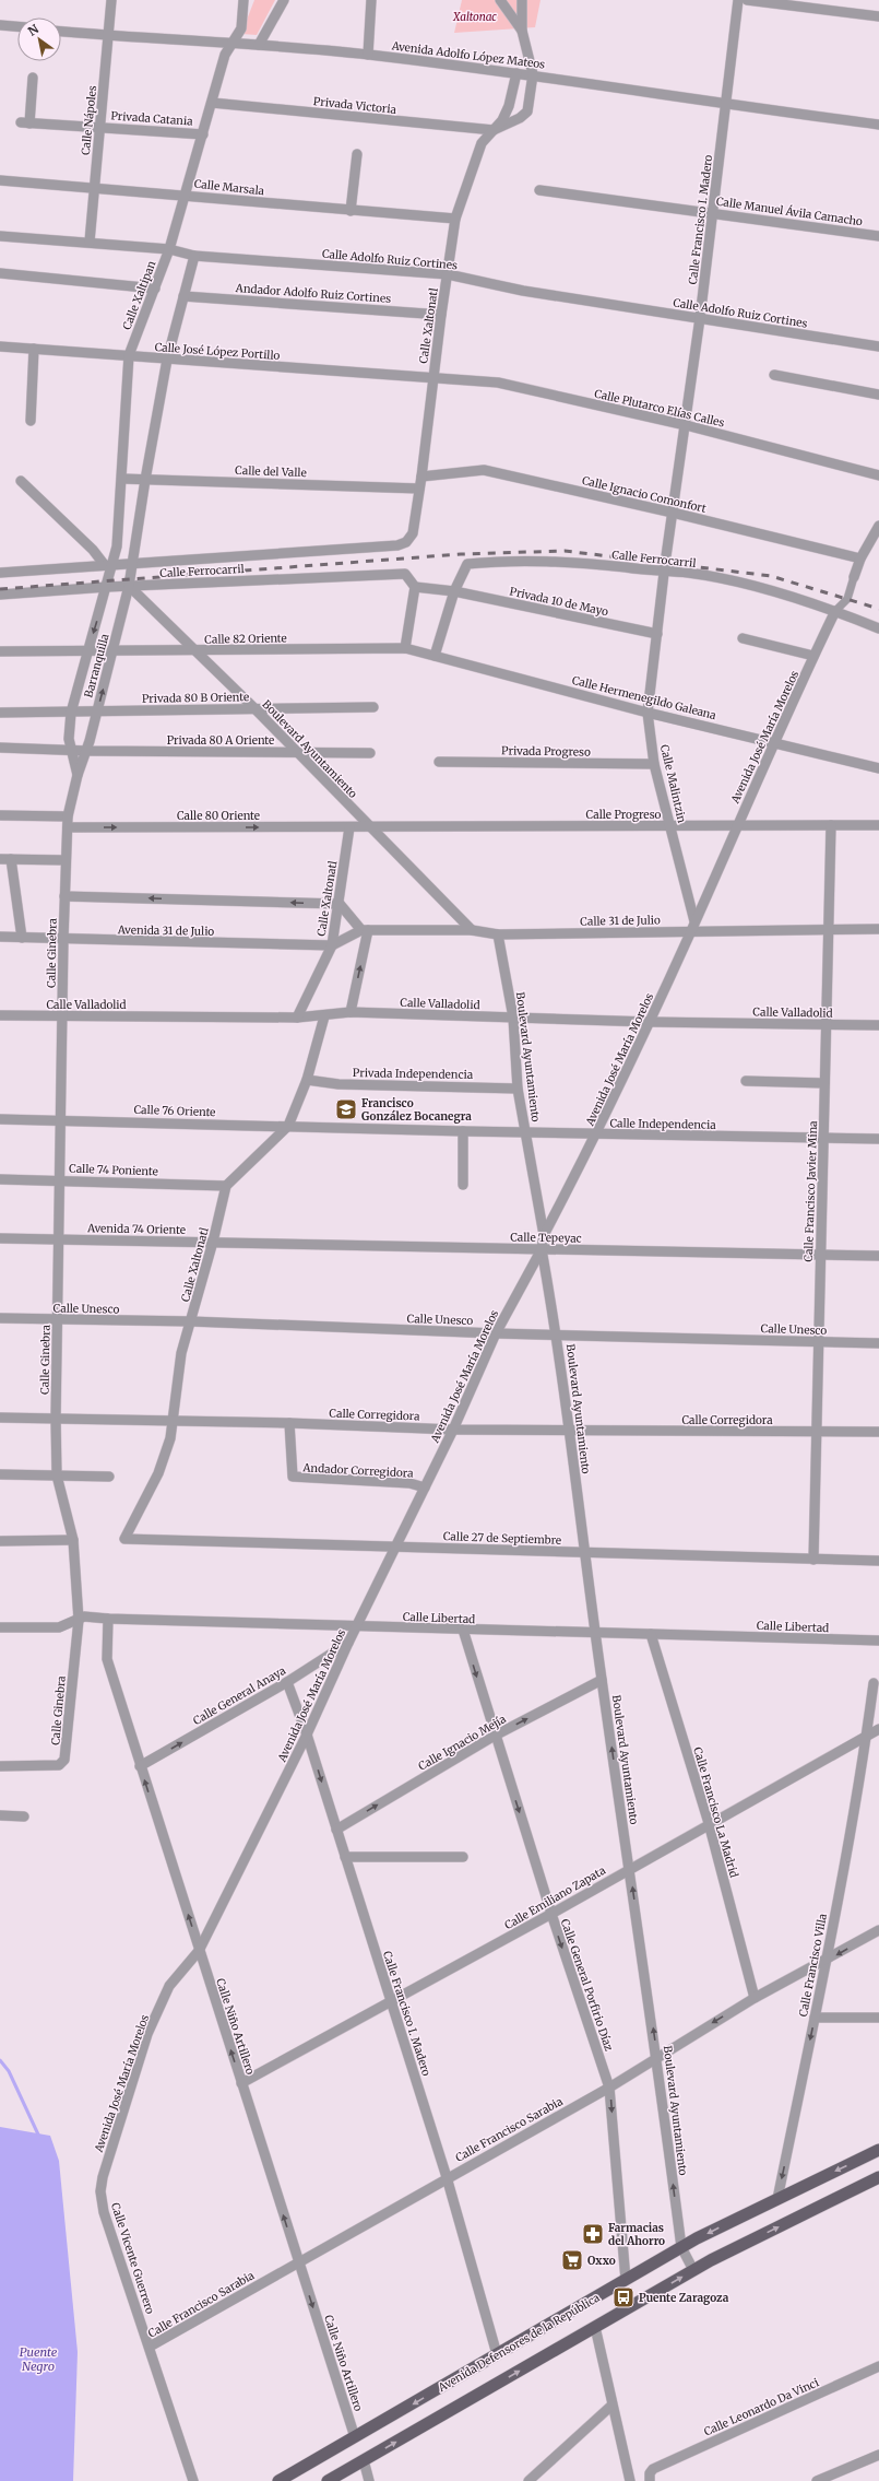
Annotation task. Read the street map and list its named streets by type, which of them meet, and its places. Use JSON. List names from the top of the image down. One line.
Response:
{"streets":{"main road":["Avenida Defensores de la República"],"street":["Avenida Adolfo López Mateos","Privada Victoria","Privada Catania","Calle Nápoles","Calle Marsala","Calle Manuel Ávila Camacho","Calle Francisco I. Madero","Calle Adolfo Ruiz Cortines","Andador Adolfo Ruiz Cortines","Calle Xaltipan","Calle Xaltonatl","Calle José López Portillo","Calle Plutarco Elías Calles","Calle del Valle","Calle Ignacio Comonfort","Calle Ferrocarril","Privada 10 de Mayo","Calle 82 Oriente","Barranquilla","Privada 80 B Oriente","Calle Hermenegildo Galeana","Avenida José María Morelos","Privada 80 A Oriente","Boulevard Ayuntamiento","Privada Progreso","Calle Malintzin","Calle Progreso","Calle 80 Oriente","Calle 31 de Julio","Avenida 31 de Julio","Calle Ginebra","Calle Valladolid","Privada Independencia","Calle 76 Oriente","Calle Independencia","Calle 74 Poniente","Calle Francisco Javier Mina","Avenida 74 Oriente","Calle Tepeyac","Calle Unesco","Calle Corregidora","Andador Corregidora","Calle 27 de Septiembre","Calle Libertad","Calle General Anaya","Calle Ignacio Mejía","Calle Francisco La Madrid","Calle Emiliano Zapata","Calle Francisco Villa","Calle General Porfirio Díaz","Calle Niño Artillero","Calle Francisco Sarabia","Calle Vicente Guerrero","Calle Leonardo Da Vinci"]},"crossings":[["Avenida Adolfo López Mateos","Calle Nápoles"],["Avenida Adolfo López Mateos","Calle Francisco I. Madero"],["Avenida Adolfo López Mateos","Calle Xaltipan"],["Avenida Adolfo López Mateos","Calle Xaltonatl"],["Privada Victoria","Calle Xaltipan"],["Privada Victoria","Calle Xaltonatl"],["Privada Catania","Calle Nápoles"],["Privada Catania","Calle Xaltipan"],["Calle Nápoles","Calle Marsala"],["Calle Nápoles","Calle Adolfo Ruiz Cortines"],["Calle Marsala","Calle Xaltipan"],["Calle Marsala","Calle Xaltonatl"],["Calle Manuel Ávila Camacho","Calle Francisco I. Madero"],["Calle Francisco I. Madero","Calle Adolfo Ruiz Cortines"],["Calle Francisco I. Madero","Calle Plutarco Elías Calles"],["Calle Francisco I. Madero","Calle Ignacio Comonfort"],["Calle Francisco I. Madero","Calle Ferrocarril"],["Calle Francisco I. Madero","Avenida José María Morelos"],["Calle Francisco I. Madero","Calle Malintzin"],["Calle Francisco I. Madero","Calle General Anaya"],["Calle Francisco I. Madero","Calle Ignacio Mejía"],["Calle Francisco I. Madero","Calle Emiliano Zapata"],["Calle Francisco I. Madero","Calle Francisco Sarabia"],["Calle Francisco I. Madero","Avenida Defensores de la República"],["Calle Adolfo Ruiz Cortines","Calle Xaltipan"],["Calle Adolfo Ruiz Cortines","Calle Xaltonatl"],["Calle Adolfo Ruiz Cortines","Barranquilla"],["Andador Adolfo Ruiz Cortines","Calle Xaltonatl"],["Andador Adolfo Ruiz Cortines","Barranquilla"],["Calle Xaltipan","Calle José López Portillo"],["Calle Xaltipan","Calle del Valle"],["Calle Xaltipan","Calle Ferrocarril"],["Calle Xaltipan","Calle Ginebra"],["Calle Xaltonatl","Calle José López Portillo"],["Calle Xaltonatl","Calle Plutarco Elías Calles"],["Calle Xaltonatl","Calle del Valle"],["Calle Xaltonatl","Calle Ignacio Comonfort"],["Calle Xaltonatl","Barranquilla"],["Calle Xaltonatl","Calle 80 Oriente"],["Calle Xaltonatl","Calle 31 de Julio"],["Calle Xaltonatl","Avenida 31 de Julio"],["Calle Xaltonatl","Calle Valladolid"],["Calle Xaltonatl","Calle 74 Poniente"],["Calle Xaltonatl","Avenida 74 Oriente"],["Calle Xaltonatl","Calle Tepeyac"],["Calle Xaltonatl","Calle Unesco"],["Calle Xaltonatl","Calle Corregidora"],["Calle Xaltonatl","Calle 27 de Septiembre"],["Calle José López Portillo","Calle Plutarco Elías Calles"],["Calle José López Portillo","Barranquilla"],["Calle del Valle","Barranquilla"],["Calle Ignacio Comonfort","Avenida José María Morelos"],["Calle Ferrocarril","Privada 10 de Mayo"],["Calle Ferrocarril","Barranquilla"],["Calle Ferrocarril","Avenida José María Morelos"],["Calle Ferrocarril","Boulevard Ayuntamiento"],["Calle Ferrocarril","Calle Malintzin"],["Calle Ferrocarril","Calle Ginebra"],["Privada 10 de Mayo","Calle Malintzin"],["Calle 82 Oriente","Barranquilla"],["Calle 82 Oriente","Calle Hermenegildo Galeana"],["Calle 82 Oriente","Boulevard Ayuntamiento"],["Calle 82 Oriente","Calle Ginebra"],["Barranquilla","Privada 80 B Oriente"],["Barranquilla","Privada 80 A Oriente"],["Barranquilla","Boulevard Ayuntamiento"],["Barranquilla","Calle Ginebra"],["Privada 80 B Oriente","Boulevard Ayuntamiento"],["Privada 80 B Oriente","Calle Ginebra"],["Calle Hermenegildo Galeana","Avenida José María Morelos"],["Calle Hermenegildo Galeana","Calle Malintzin"],["Avenida José María Morelos","Boulevard Ayuntamiento"],["Avenida José María Morelos","Calle Malintzin"],["Avenida José María Morelos","Calle Progreso"],["Avenida José María Morelos","Calle 31 de Julio"],["Avenida José María Morelos","Calle Valladolid"],["Avenida José María Morelos","Calle Independencia"],["Avenida José María Morelos","Calle Tepeyac"],["Avenida José María Morelos","Calle Unesco"],["Avenida José María Morelos","Calle Corregidora"],["Avenida José María Morelos","Andador Corregidora"],["Avenida José María Morelos","Calle 27 de Septiembre"],["Avenida José María Morelos","Calle Libertad"],["Avenida José María Morelos","Calle General Anaya"],["Avenida José María Morelos","Calle Niño Artillero"],["Avenida José María Morelos","Calle Vicente Guerrero"],["Privada 80 A Oriente","Boulevard Ayuntamiento"],["Privada 80 A Oriente","Calle Ginebra"],["Boulevard Ayuntamiento","Calle Progreso"],["Boulevard Ayuntamiento","Calle 80 Oriente"],["Boulevard Ayuntamiento","Calle 31 de Julio"],["Boulevard Ayuntamiento","Calle Valladolid"],["Boulevard Ayuntamiento","Privada Independencia"],["Boulevard Ayuntamiento","Calle Independencia"],["Boulevard Ayuntamiento","Calle Tepeyac"],["Boulevard Ayuntamiento","Calle Unesco"],["Boulevard Ayuntamiento","Calle Corregidora"],["Boulevard Ayuntamiento","Calle 27 de Septiembre"],["Boulevard Ayuntamiento","Calle Libertad"],["Boulevard Ayuntamiento","Calle Ignacio Mejía"],["Boulevard Ayuntamiento","Calle Emiliano Zapata"],["Boulevard Ayuntamiento","Calle Francisco Sarabia"],["Boulevard Ayuntamiento","Avenida Defensores de la República"],["Privada Progreso","Calle Malintzin"],["Calle Malintzin","Calle Progreso"],["Calle Malintzin","Calle 31 de Julio"],["Calle Progreso","Calle 80 Oriente"],["Calle Progreso","Calle Francisco Javier Mina"],["Calle 80 Oriente","Calle Ginebra"],["Calle 31 de Julio","Avenida 31 de Julio"],["Calle 31 de Julio","Calle Francisco Javier Mina"],["Avenida 31 de Julio","Calle Ginebra"],["Calle Ginebra","Calle Valladolid"],["Calle Ginebra","Calle 76 Oriente"],["Calle Ginebra","Calle 74 Poniente"],["Calle Ginebra","Avenida 74 Oriente"],["Calle Ginebra","Calle Unesco"],["Calle Ginebra","Calle Corregidora"],["Calle Ginebra","Calle Libertad"],["Calle Valladolid","Calle Francisco Javier Mina"],["Calle 76 Oriente","Calle Independencia"],["Calle Independencia","Calle Francisco Javier Mina"],["Calle Francisco Javier Mina","Calle Tepeyac"],["Calle Francisco Javier Mina","Calle Unesco"],["Calle Francisco Javier Mina","Calle Corregidora"],["Calle Francisco Javier Mina","Calle 27 de Septiembre"],["Avenida 74 Oriente","Calle Tepeyac"],["Calle Corregidora","Andador Corregidora"],["Calle Libertad","Calle Francisco La Madrid"],["Calle Libertad","Calle General Porfirio Díaz"],["Calle Libertad","Calle Niño Artillero"],["Calle General Anaya","Calle Niño Artillero"],["Calle Ignacio Mejía","Calle General Porfirio Díaz"],["Calle Francisco La Madrid","Calle Emiliano Zapata"],["Calle Francisco La Madrid","Calle Francisco Sarabia"],["Calle Emiliano Zapata","Calle Francisco Villa"],["Calle Emiliano Zapata","Calle General Porfirio Díaz"],["Calle Emiliano Zapata","Calle Niño Artillero"],["Calle Francisco Villa","Calle Francisco Sarabia"],["Calle Francisco Villa","Avenida Defensores de la República"],["Calle General Porfirio Díaz","Calle Francisco Sarabia"],["Calle General Porfirio Díaz","Avenida Defensores de la República"],["Calle Niño Artillero","Calle Francisco Sarabia"],["Calle Niño Artillero","Avenida Defensores de la República"],["Calle Francisco Sarabia","Calle Vicente Guerrero"]],"one_way":["Calle General Anaya","Calle Ignacio Mejía","Calle Francisco Villa","Calle General Porfirio Díaz"],"water":["Puente Negro"],"parks":["Xaltonac"],"places":{"school or university":["Francisco González Bocanegra"],"pharmacy":["Farmacias del Ahorro"],"supermarket":["Oxxo"],"bus stop":["Puente Zaragoza"]},"north":"top left"}
